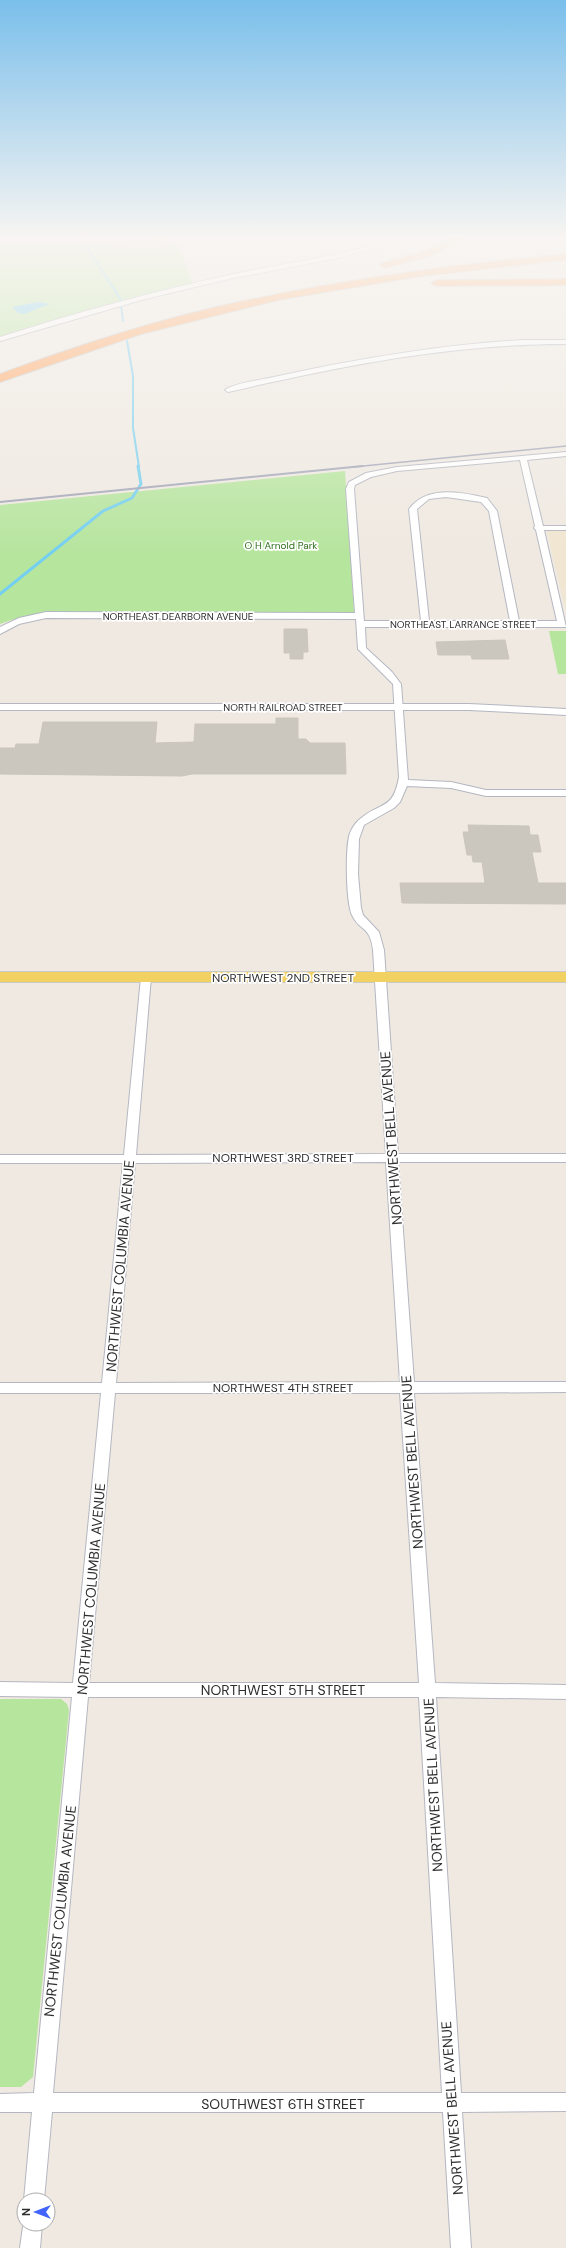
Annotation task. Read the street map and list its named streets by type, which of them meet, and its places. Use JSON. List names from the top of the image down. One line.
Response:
{"streets":{"main road":["NORTHWEST 2ND STREET"],"street":["NORTHEAST DEARBORN AVENUE","NORTHEAST LARRANCE STREET","NORTH RAILROAD STREET","NORTHWEST BELL AVENUE","NORTHWEST 3RD STREET","NORTHWEST COLUMBIA AVENUE","NORTHWEST 4TH STREET","NORTHWEST 5TH STREET","SOUTHWEST 6TH STREET"]},"crossings":[["NORTHEAST DEARBORN AVENUE","NORTHEAST LARRANCE STREET"],["NORTHEAST DEARBORN AVENUE","NORTHWEST BELL AVENUE"],["NORTHEAST LARRANCE STREET","NORTHWEST BELL AVENUE"],["NORTH RAILROAD STREET","NORTHWEST BELL AVENUE"],["NORTHWEST 2ND STREET","NORTHWEST BELL AVENUE"],["NORTHWEST 2ND STREET","NORTHWEST COLUMBIA AVENUE"],["NORTHWEST BELL AVENUE","NORTHWEST 3RD STREET"],["NORTHWEST BELL AVENUE","NORTHWEST 4TH STREET"],["NORTHWEST BELL AVENUE","NORTHWEST 5TH STREET"],["NORTHWEST BELL AVENUE","SOUTHWEST 6TH STREET"],["NORTHWEST 3RD STREET","NORTHWEST COLUMBIA AVENUE"],["NORTHWEST COLUMBIA AVENUE","NORTHWEST 4TH STREET"],["NORTHWEST COLUMBIA AVENUE","NORTHWEST 5TH STREET"],["NORTHWEST COLUMBIA AVENUE","SOUTHWEST 6TH STREET"]],"parks":["O H Arnold Park"],"north":"left"}
